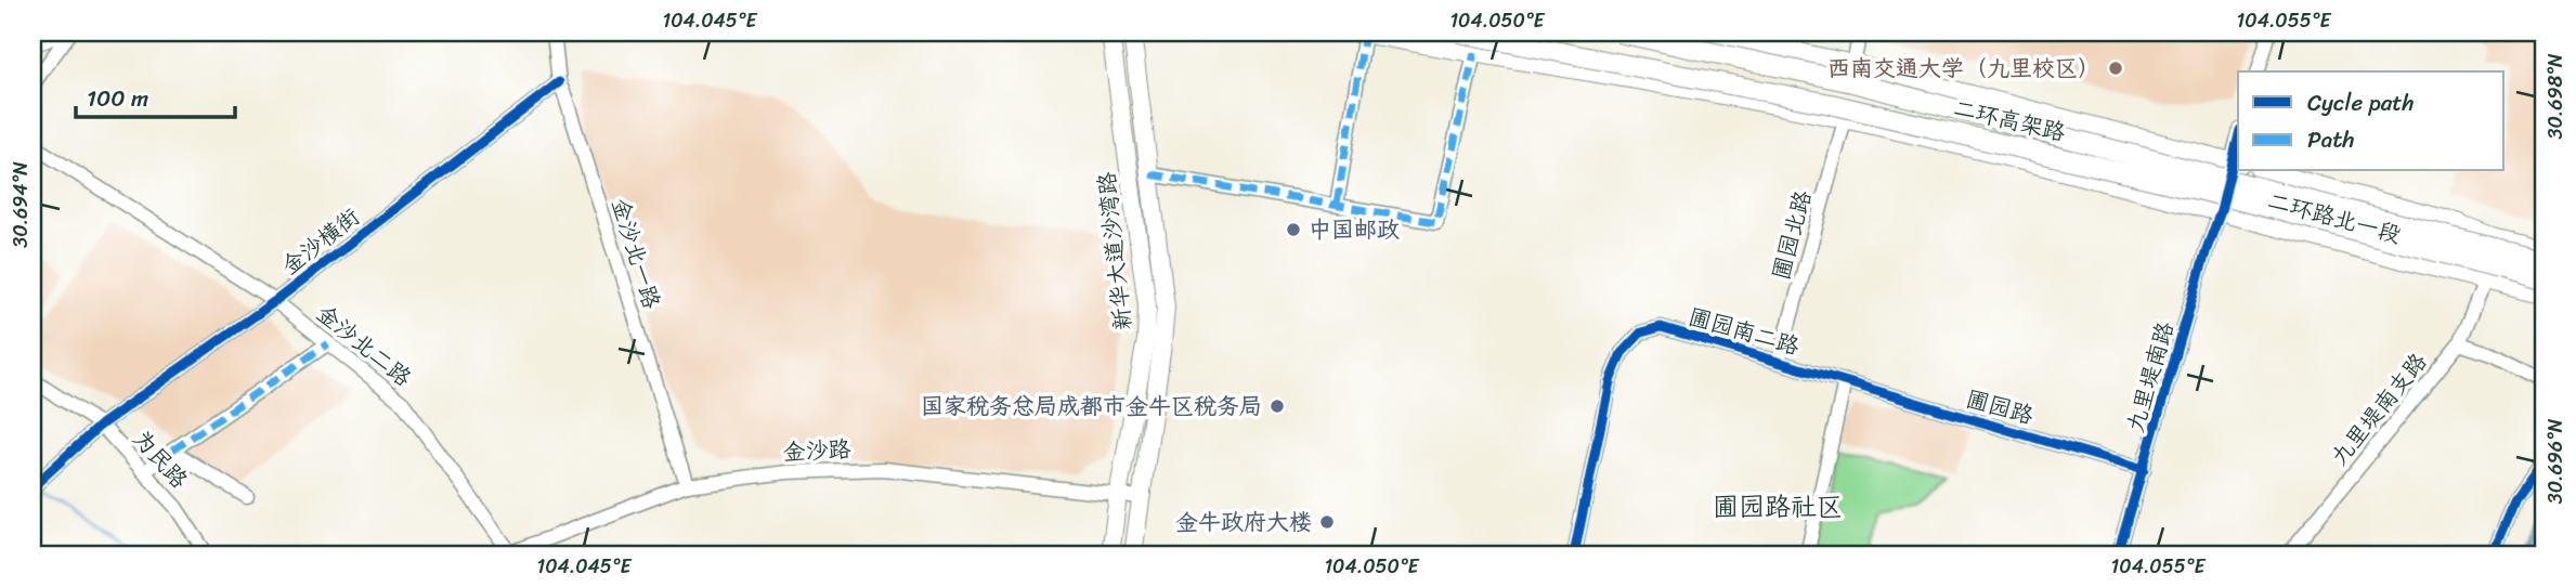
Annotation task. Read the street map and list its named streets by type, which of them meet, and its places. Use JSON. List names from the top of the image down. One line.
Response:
{"streets":{"highway":["二环高架路"],"main road":["二环路北一段","新华大道沙湾路"],"street":["圃园北路","金沙横街","金沙北一路","圃园南二路","金沙北二路","九里堤南路","圃园路","九里堤南支路","金沙路","为民路"]},"crossings":[["二环路北一段","圃园北路"],["二环路北一段","九里堤南路"],["二环路北一段","九里堤南支路"],["圃园北路","圃园南二路"],["金沙横街","金沙北一路"],["金沙横街","金沙北二路"],["金沙横街","为民路"],["新华大道沙湾路","金沙路"],["金沙北一路","金沙路"],["圃园南二路","圃园路"],["金沙北二路","金沙路"],["九里堤南路","圃园路"]],"districts":["圃园路社区"],"places":["西南交通大学（九里校区）","中国邮政","国家税务总局成都市金牛区税务局","金牛政府大楼"],"legend":["Cycle path","Path"],"scale_bar":"100 m","coordinates":["104.045°E","104.050°E","104.055°E","30.698°N","30.694°N","30.696°N"]}
